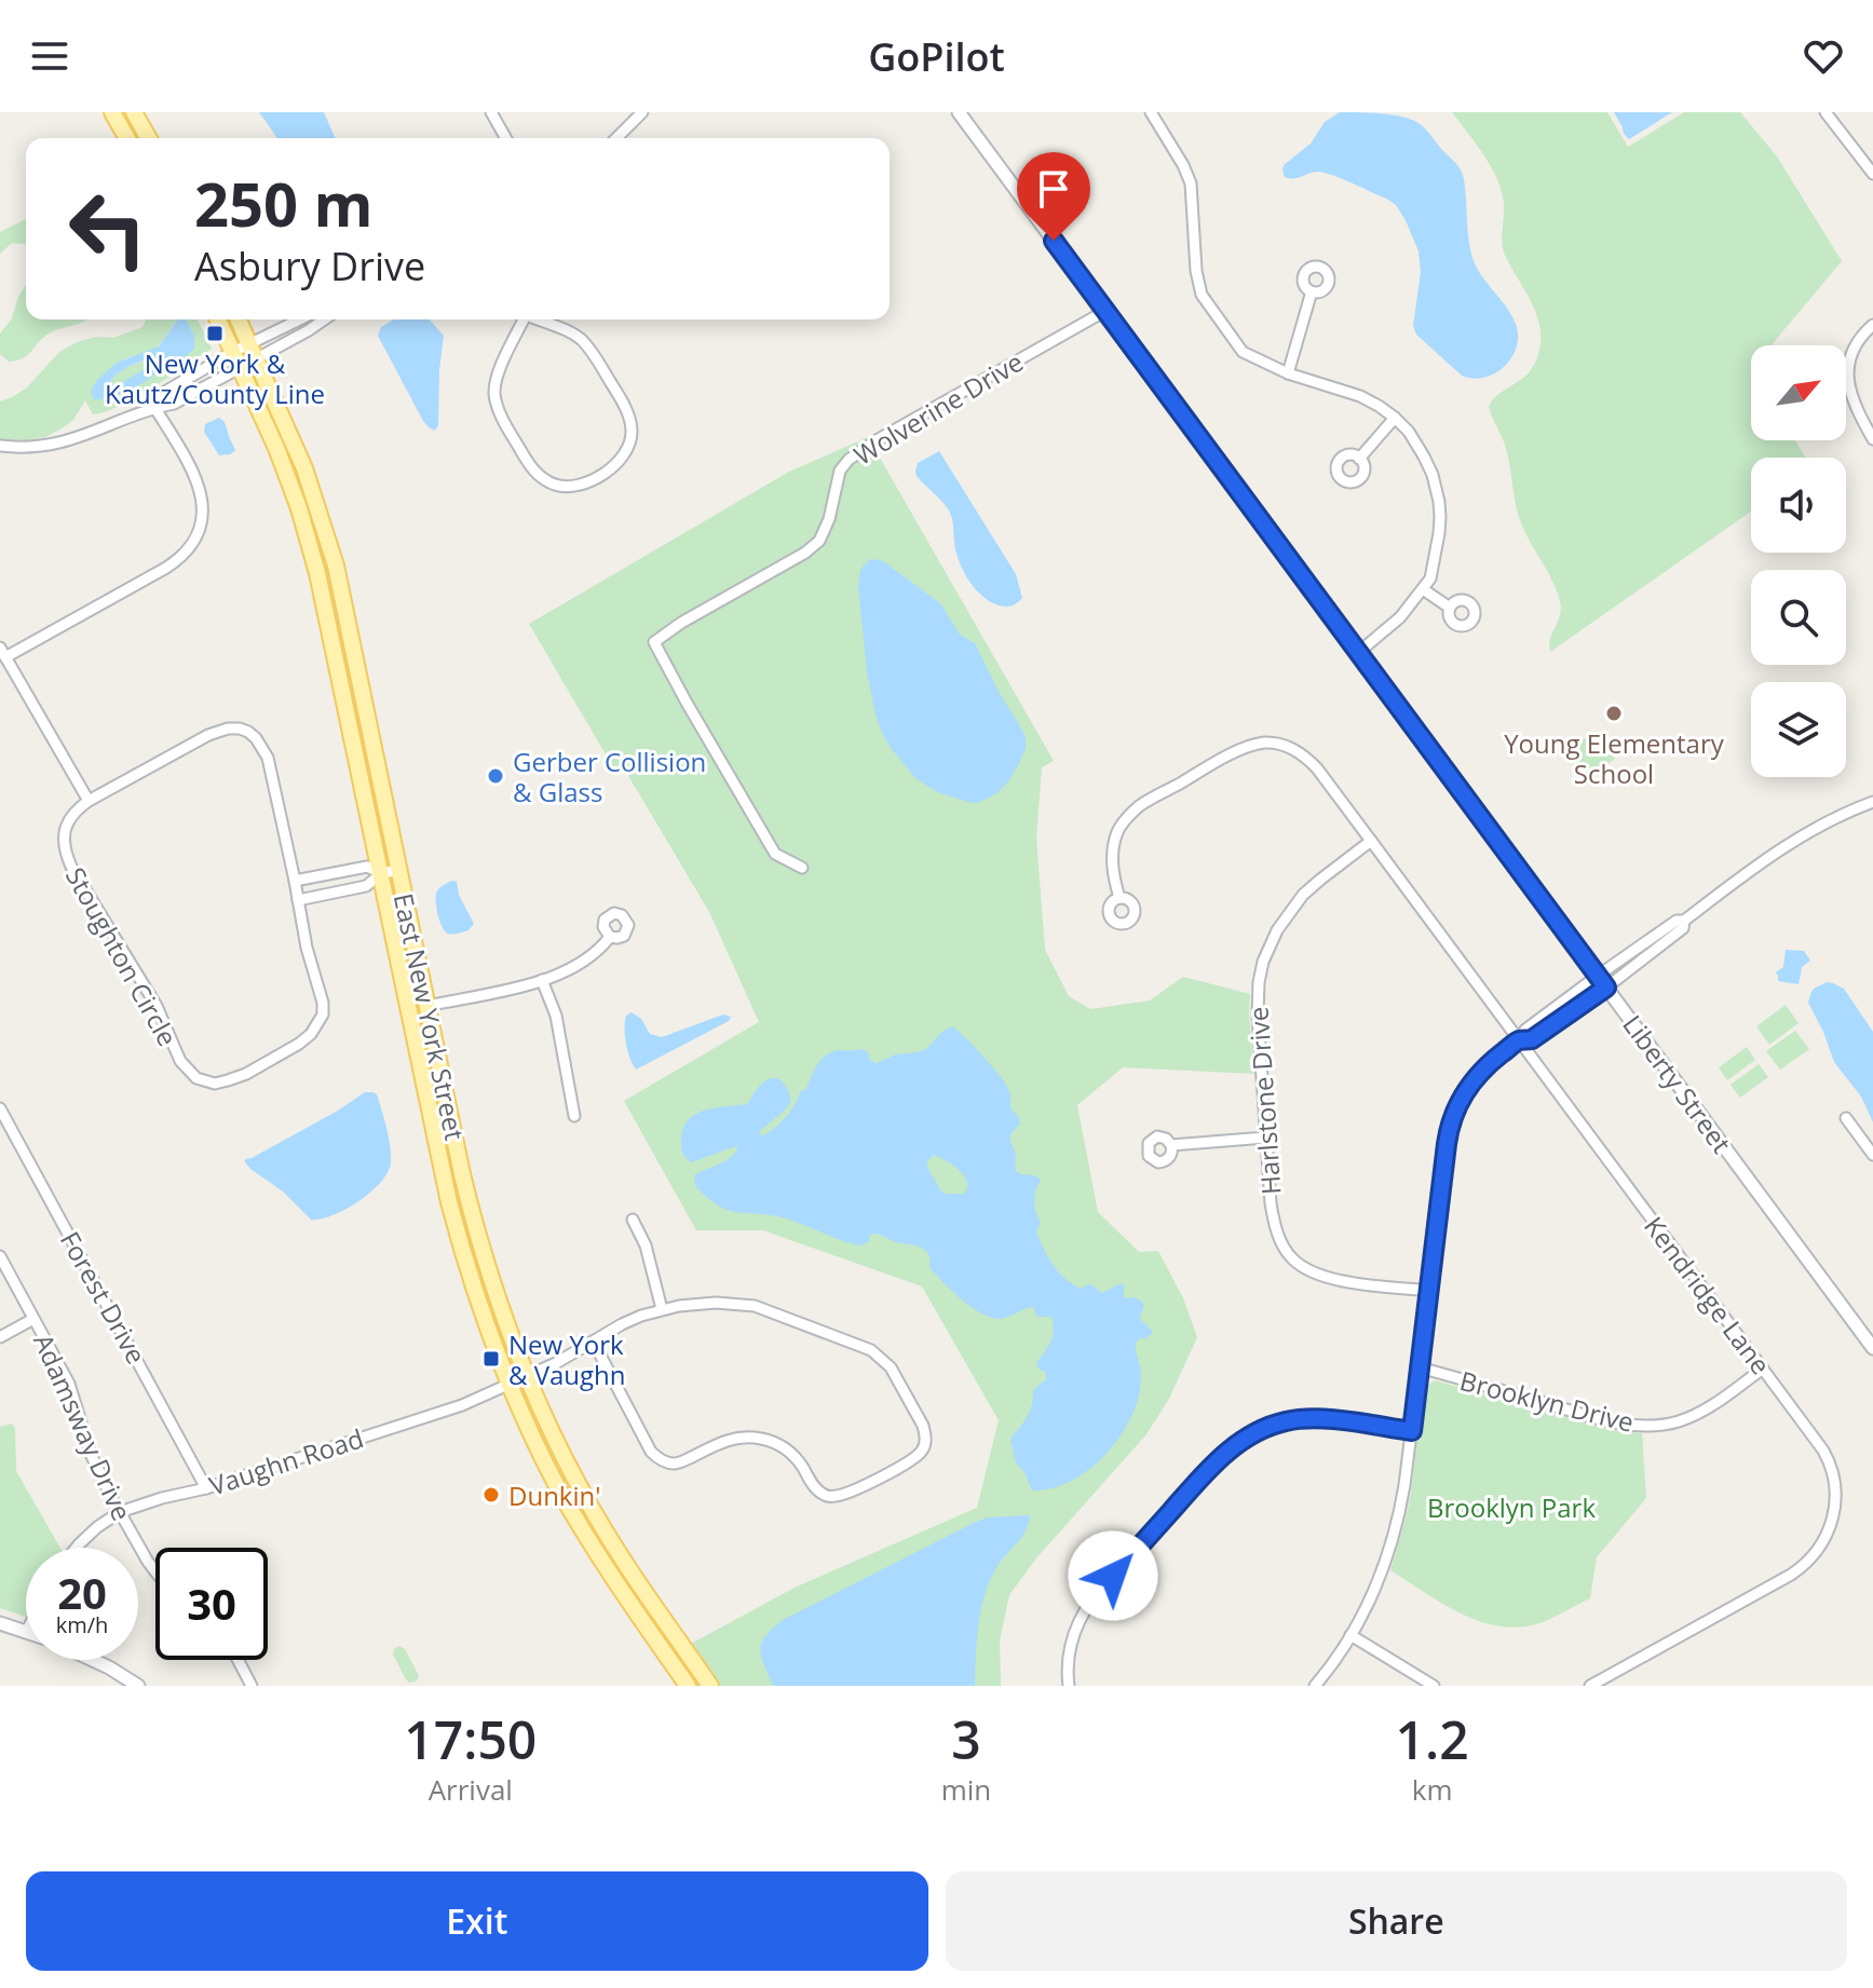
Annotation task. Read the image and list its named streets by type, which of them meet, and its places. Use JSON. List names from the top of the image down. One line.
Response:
{"streets":{"main road":["East New York Street"],"street":["Wolverine Drive","Stoughton Circle","Liberty Street","Harlstone Drive","Kendridge Lane","Forest Drive","Brooklyn Drive","Adamsway Drive","Vaughn Road"]},"crossings":[["Wolverine Drive","Liberty Street"],["East New York Street","Vaughn Road"],["Harlstone Drive","Kendridge Lane"],["Kendridge Lane","Brooklyn Drive"],["Forest Drive","Vaughn Road"],["Adamsway Drive","Vaughn Road"]],"parks":["Brooklyn Park"],"places":{"transit":["New York & Kautz/County Line","New York & Vaughn"],"other":["Young Elementary School","Gerber Collision & Glass","Dunkin'"]},"north":"top right","page":{"header":"GoPilot","turn":["250 m","Asbury Drive"],"speed":"20 km/h","limit":"30","eta":["17:50","Arrival","3","min","1.2","km"],"buttons":["Exit","Share"]}}
